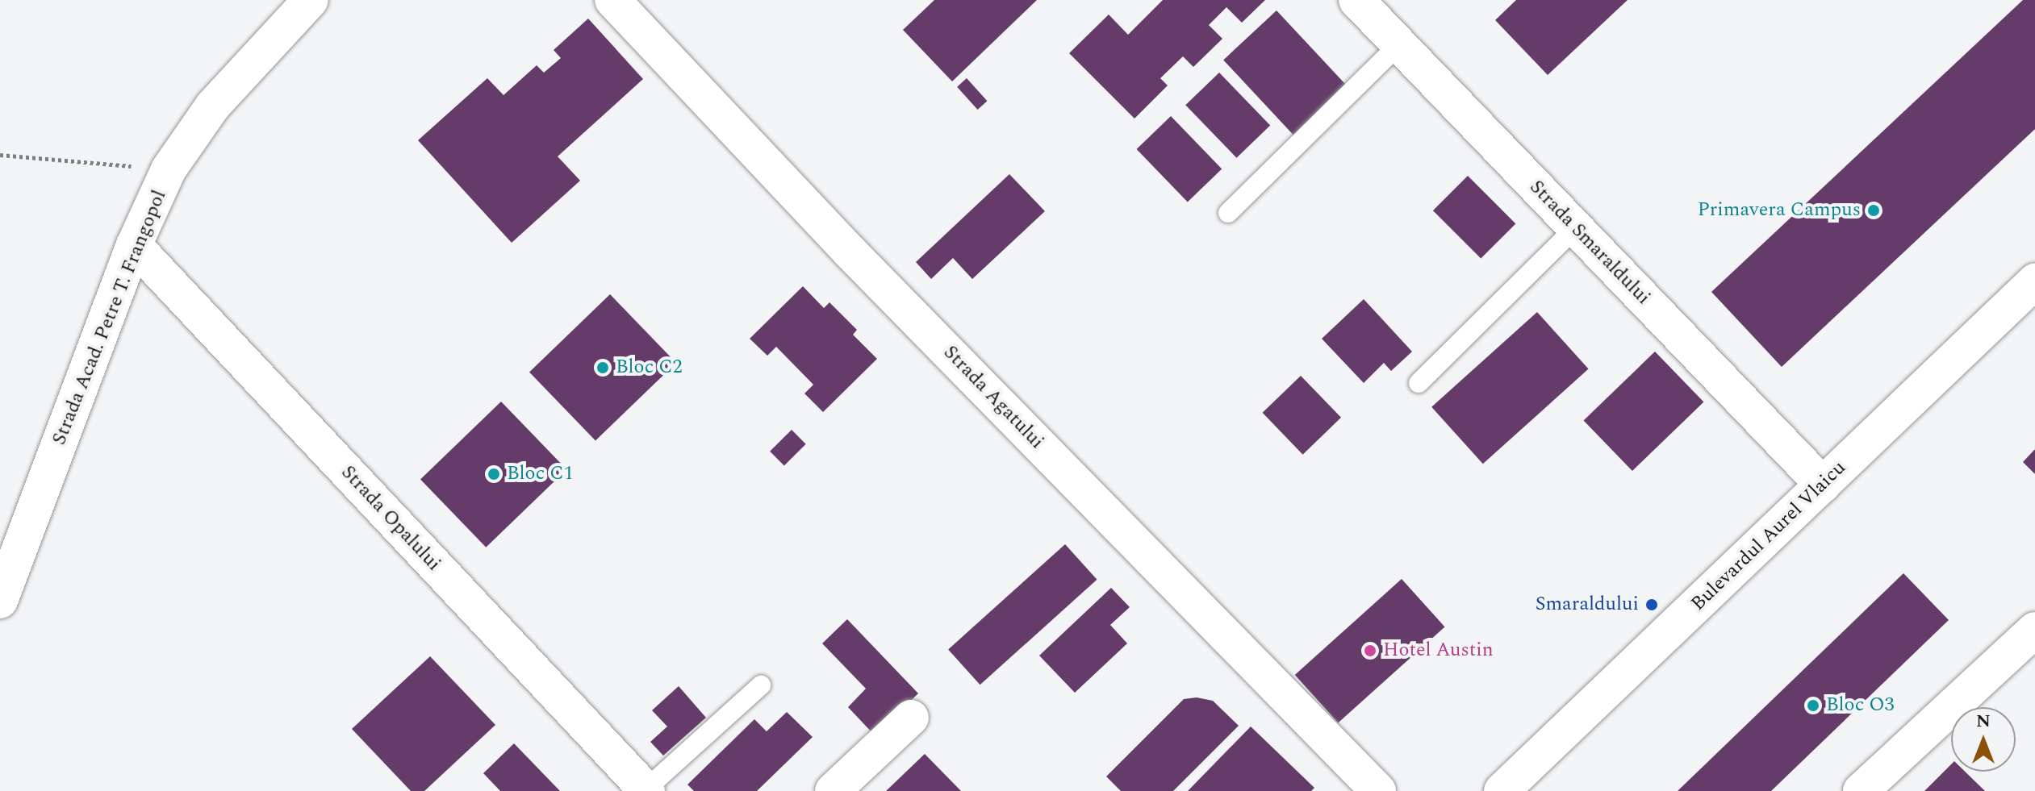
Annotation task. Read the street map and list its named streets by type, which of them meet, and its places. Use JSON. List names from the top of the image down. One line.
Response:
{"streets":{"street":["Strada Smaraldului","Strada Acad. Petre T. Frangopol","Strada Agatului","Strada Opalului","Bulevardul Aurel Vlaicu"]},"crossings":[["Strada Smaraldului","Bulevardul Aurel Vlaicu"],["Strada Acad. Petre T. Frangopol","Strada Opalului"]],"places":["Primavera Campus","Bloc C2","Bloc C1","Smaraldului","Hotel Austin","Bloc O3"],"north":"top"}
